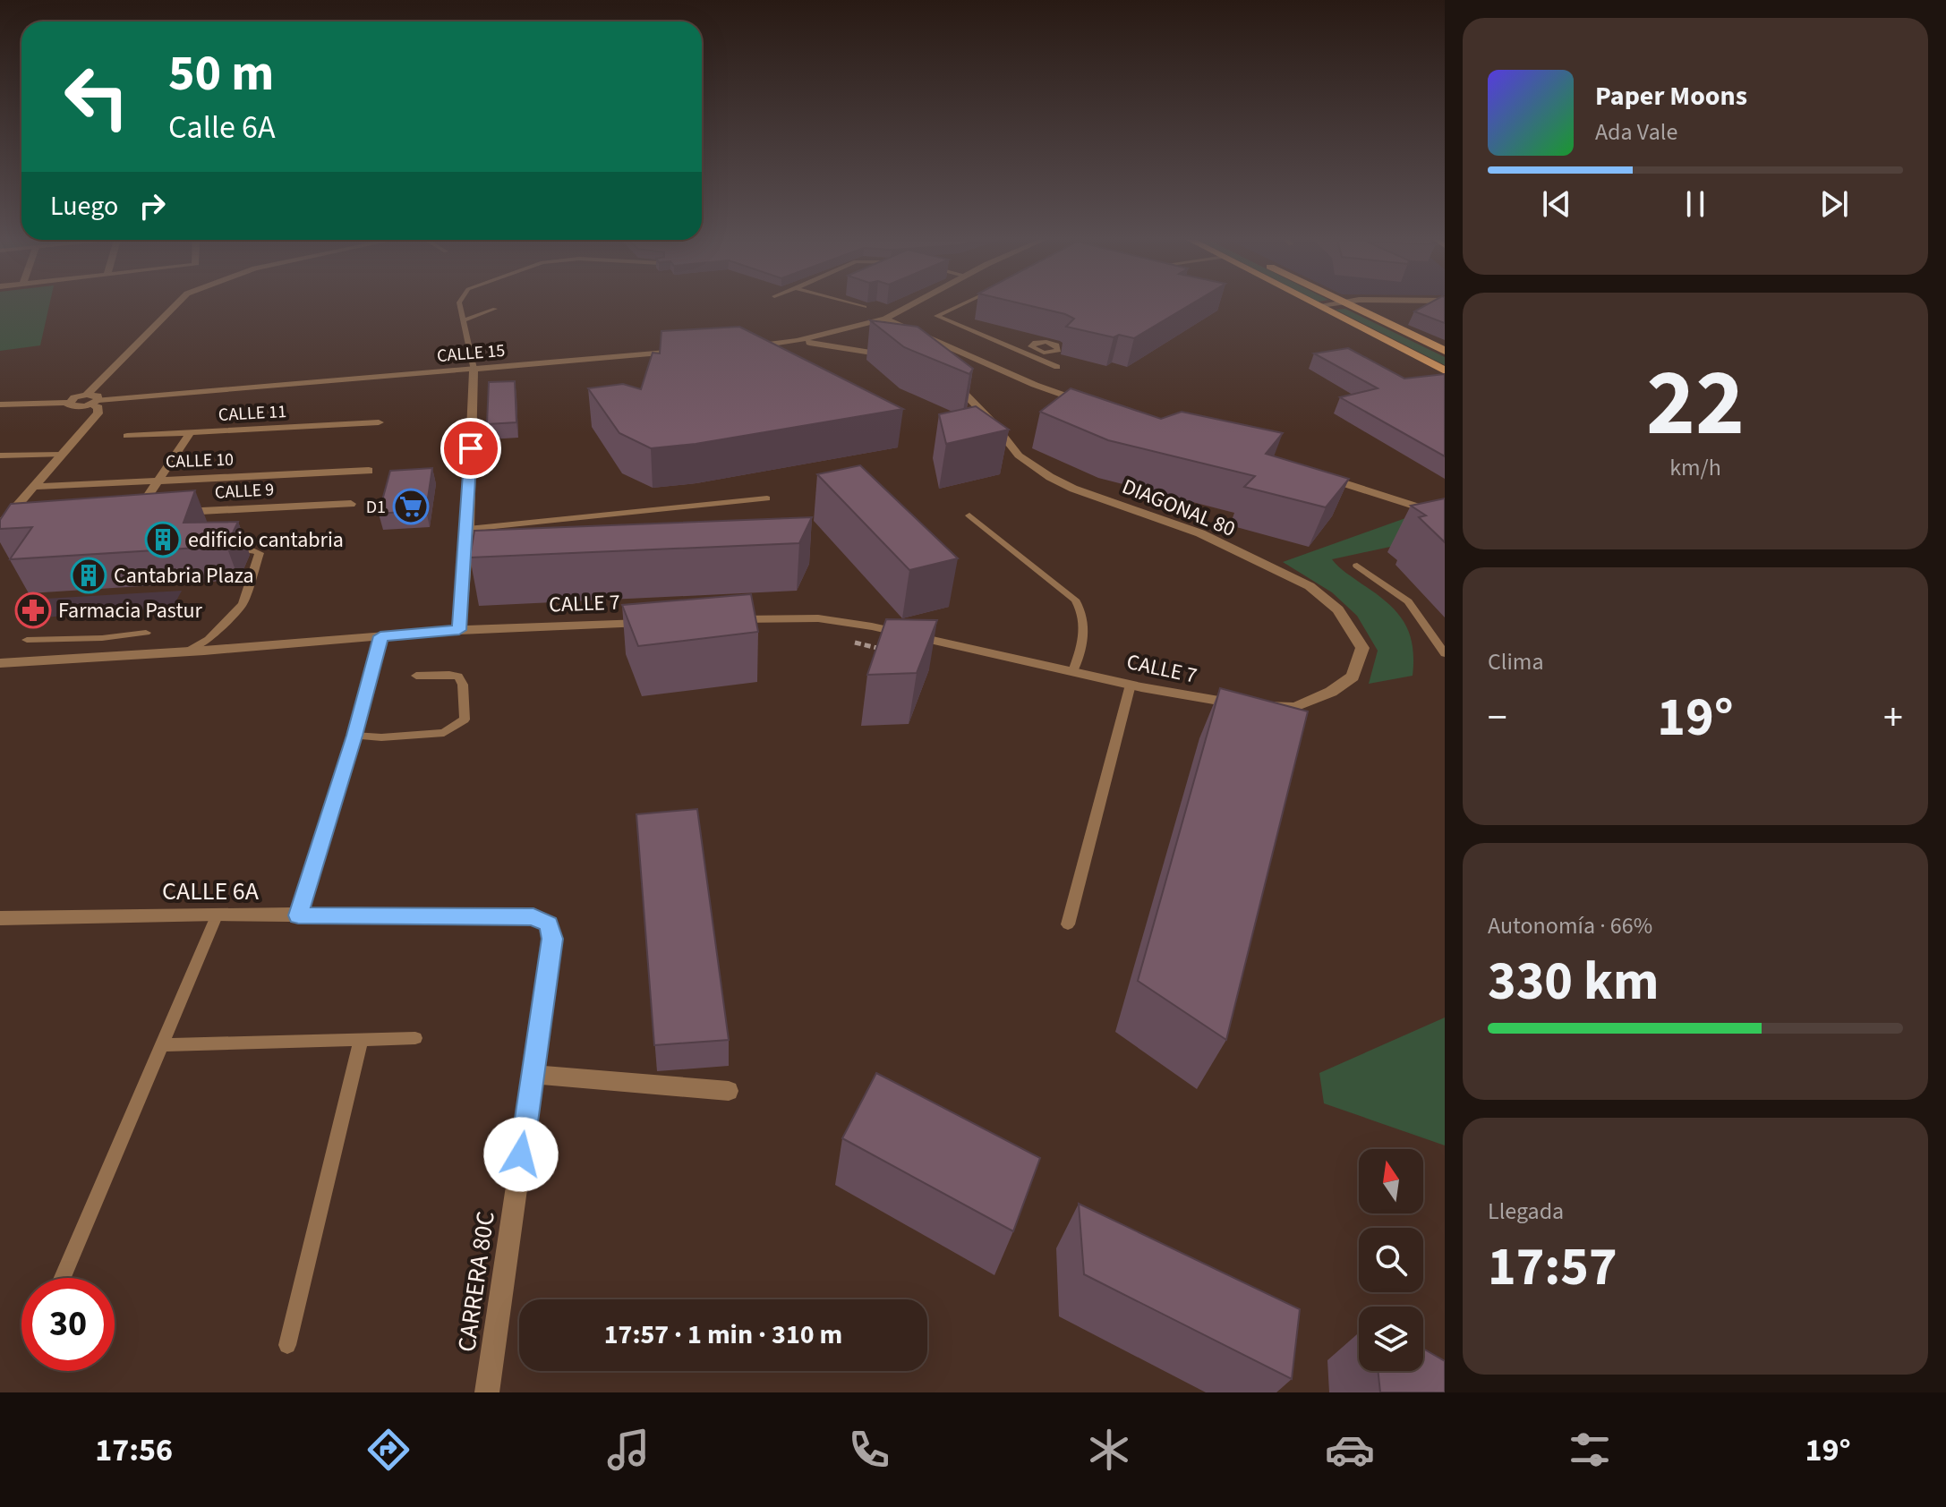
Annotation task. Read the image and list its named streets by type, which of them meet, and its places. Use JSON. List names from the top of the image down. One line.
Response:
{"streets":{"street":["CALLE 15","CALLE 11","CALLE 10","CALLE 9","DIAGONAL 80","CALLE 7","CALLE 6A","CARRERA 80C"]},"crossings":[["DIAGONAL 80","CALLE 7"],["CALLE 6A","CARRERA 80C"]],"places":{"supermarket":["D1"],"building":["edificio cantabria","Cantabria Plaza"],"pharmacy":["Farmacia Pastur"]},"north":"top","page":{"turn":["50 m","Calle 6A"],"song":["Paper Moons","Ada Vale"],"then":"Luego","tile":[["22","km/h"],"Clima",["Autonomía · 66%","330 km"],["Llegada","17:57"]],"heat":["−","19°","+"],"limit":"30","trip":"17:57 · 1 min · 310 m","tabs":["17:56","19°"]}}
